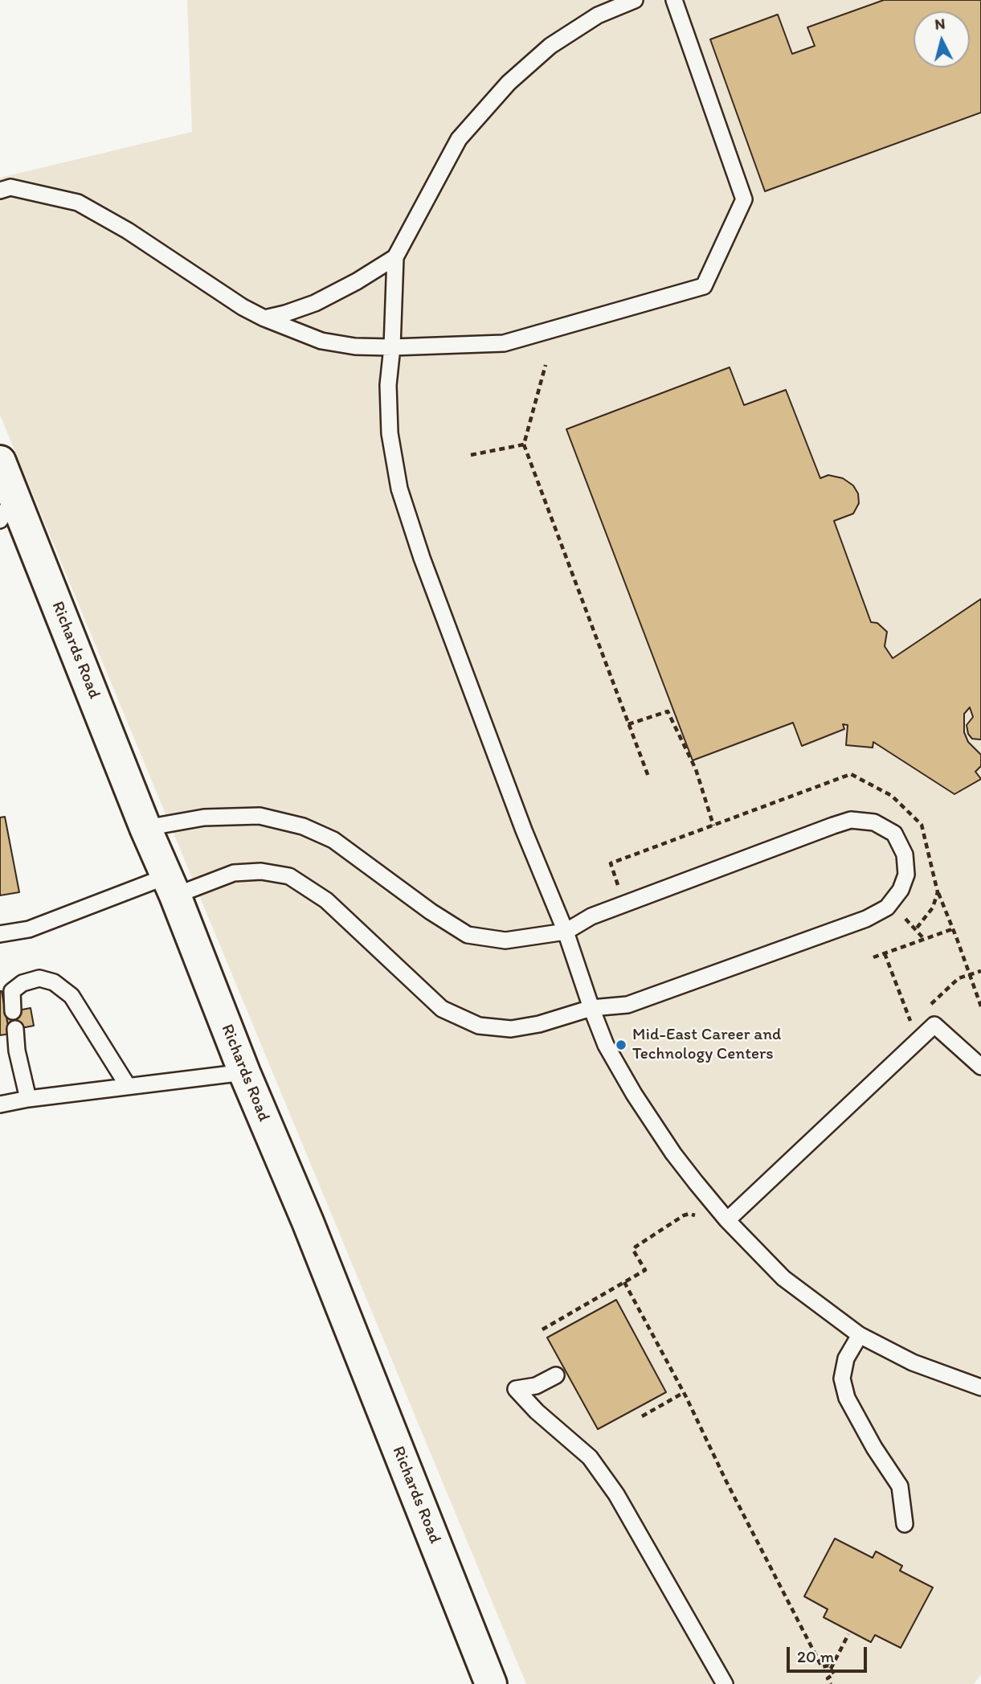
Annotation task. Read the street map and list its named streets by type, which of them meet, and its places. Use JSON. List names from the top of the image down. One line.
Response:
{"streets":{"street":["Richards Road"]},"places":["Mid-East Career and Technology Centers"],"scale_bar":"20 m","north":"top"}
